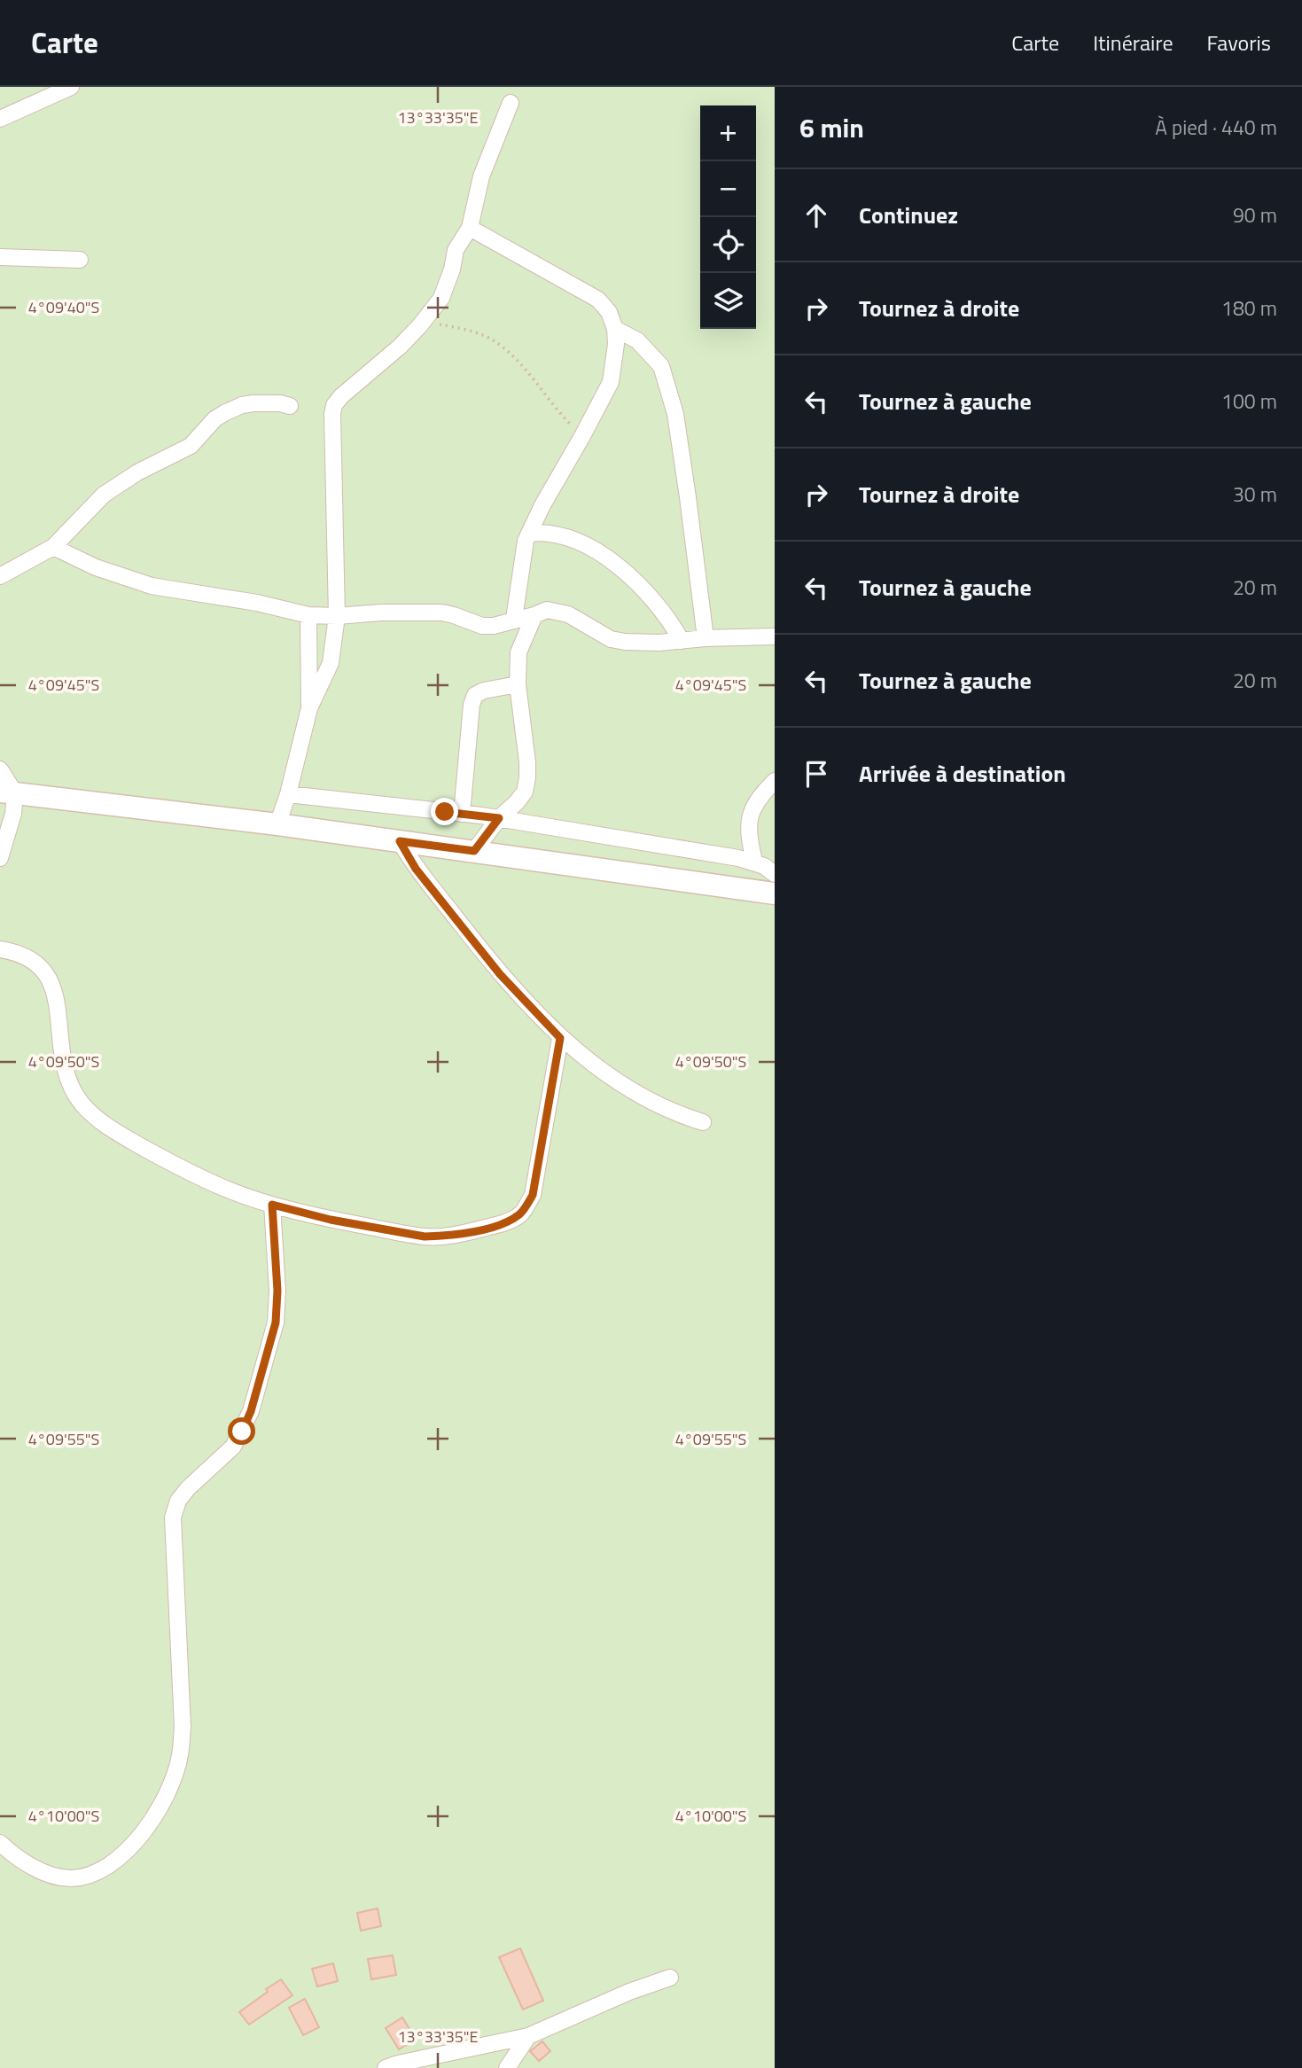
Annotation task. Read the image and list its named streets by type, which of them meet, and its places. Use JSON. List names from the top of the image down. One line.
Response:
{"page":{"header":"Carte","nav":["Carte","Itinéraire","Favoris"],"heading":["6 min","À pied · 440 m"],"map_buttons":["+","−"],"list":[["Continuez","90 m"],["Tournez à droite","180 m"],["Tournez à gauche","100 m"],["Tournez à droite","30 m"],["Tournez à gauche","20 m"],["Tournez à gauche","20 m"],"Arrivée à destination"]},"coordinates":["13°33'35\"E","4°09'40\"S","4°09'45\"S","4°09'50\"S","4°09'55\"S","4°10'00\"S"]}
